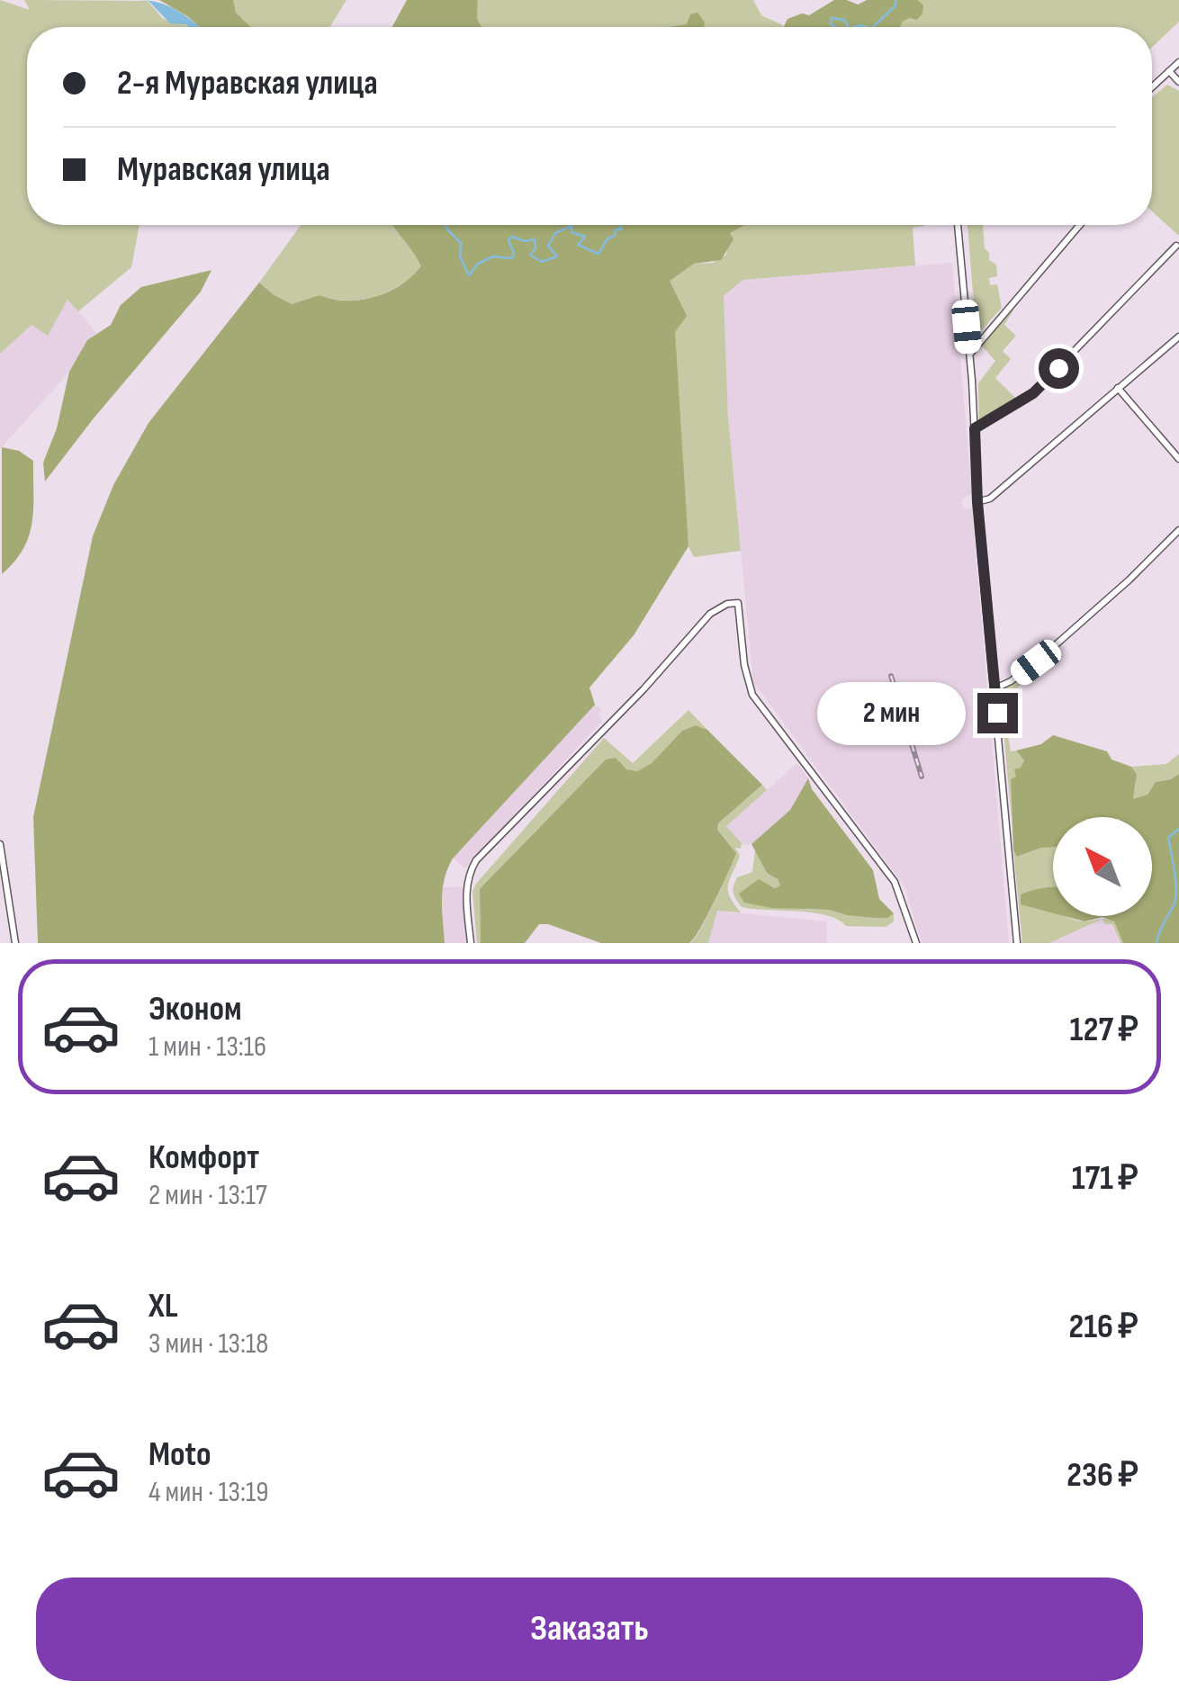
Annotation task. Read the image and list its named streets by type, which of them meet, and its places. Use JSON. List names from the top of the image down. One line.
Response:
{"north":"top left","page":{"banner":["2-я Муравская улица","Муравская улица"],"bubble":"2 мин","list":[{"name":"Эконом","note":"1 мин · 13:16","value":"127 ₽"},{"name":"Комфорт","note":"2 мин · 13:17","value":"171 ₽"},{"name":"XL","note":"3 мин · 13:18","value":"216 ₽"},{"name":"Moto","note":"4 мин · 13:19","value":"236 ₽"}],"buttons":"Заказать"}}
